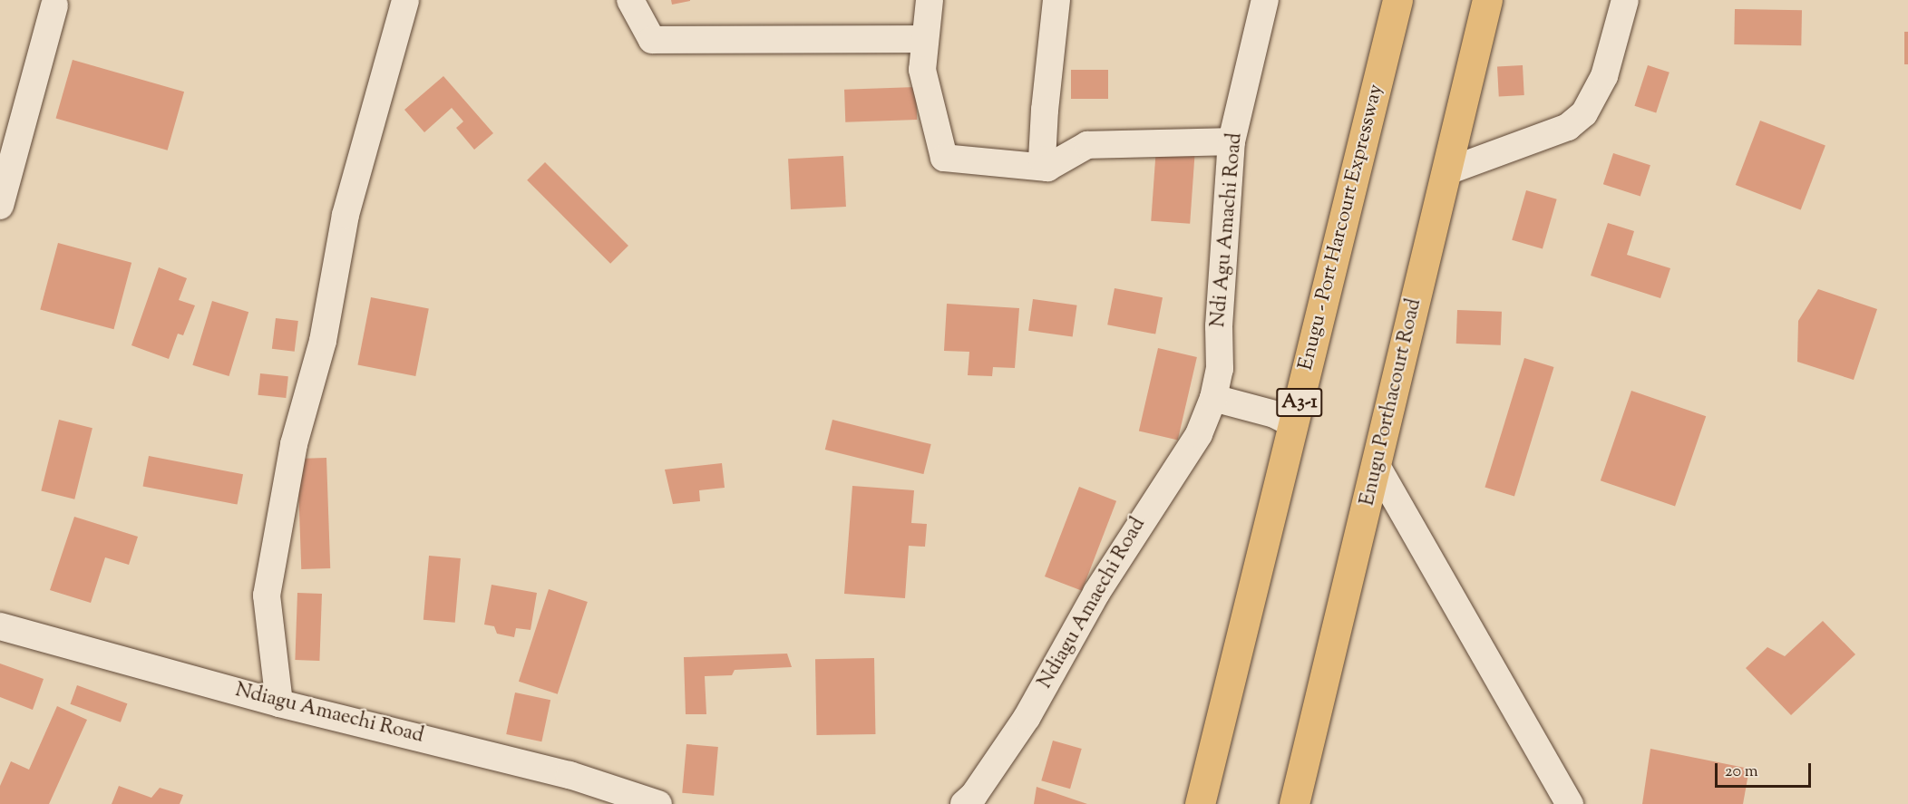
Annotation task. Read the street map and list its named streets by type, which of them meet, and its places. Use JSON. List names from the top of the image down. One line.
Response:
{"streets":{"highway":["Enugu - Port Harcourt Expressway","A3-1","Enugu Porthacourt Road"],"street":["Ndi Agu Amachi Road","Ndiagu Amaechi Road"]},"crossings":[["Ndi Agu Amachi Road","Ndiagu Amaechi Road"]],"scale_bar":"20 m"}
